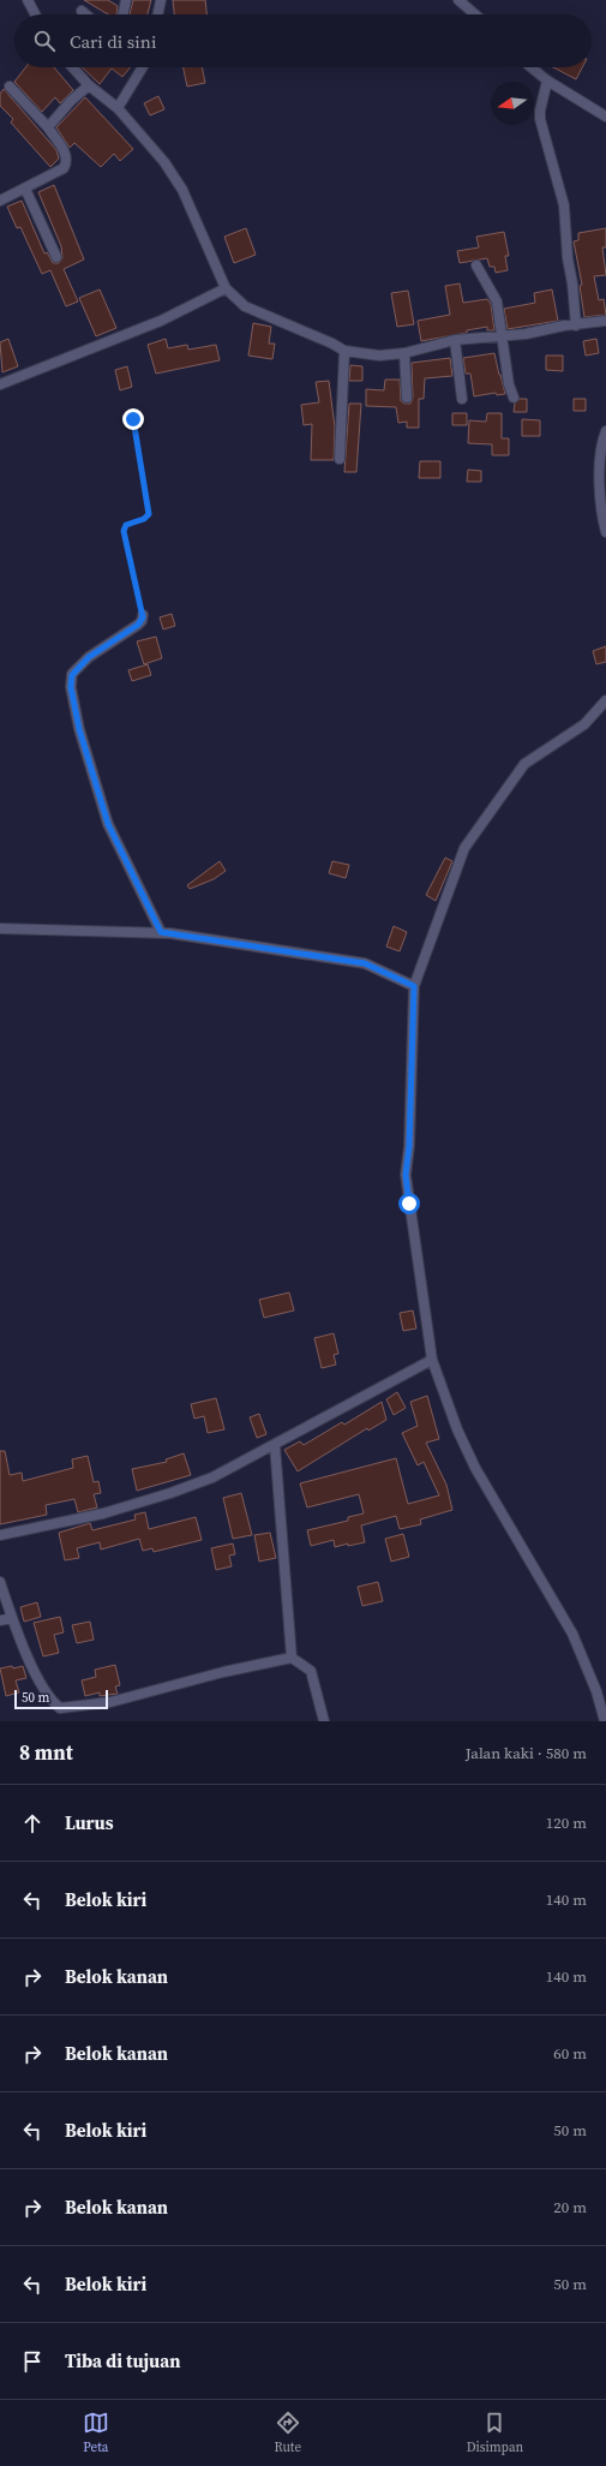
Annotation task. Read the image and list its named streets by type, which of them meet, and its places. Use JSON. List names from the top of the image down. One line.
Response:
{"scale_bar":"50 m","north":"left","page":{"search":"Cari di sini","scale":"50 m","heading":["8 mnt","Jalan kaki · 580 m"],"list":[["Lurus","120 m"],["Belok kiri","140 m"],["Belok kanan","140 m"],["Belok kanan","60 m"],["Belok kiri","50 m"],["Belok kanan","20 m"],["Belok kiri","50 m"],"Tiba di tujuan"],"nav":["Peta","Rute","Disimpan"]}}
